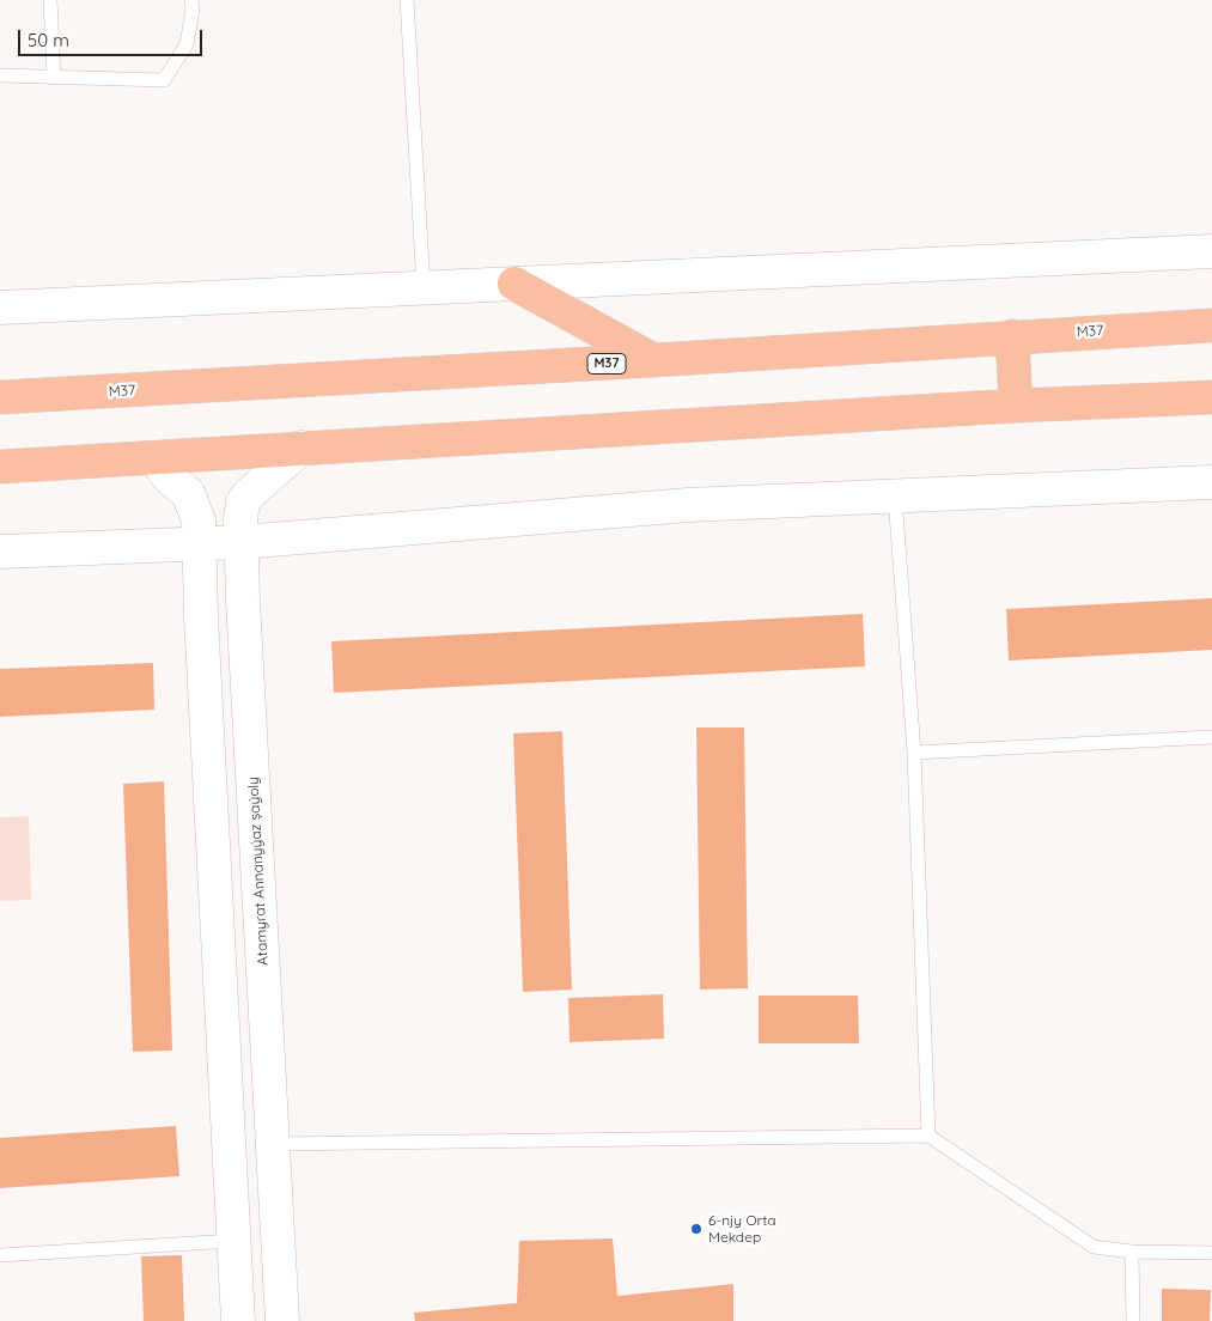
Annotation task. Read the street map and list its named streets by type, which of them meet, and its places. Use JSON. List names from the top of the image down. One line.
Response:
{"streets":{"highway":["M37"],"street":["Atamyrat Annanyýaz şaýoly"]},"places":["6-njy Orta Mekdep"],"scale_bar":"50 m"}
